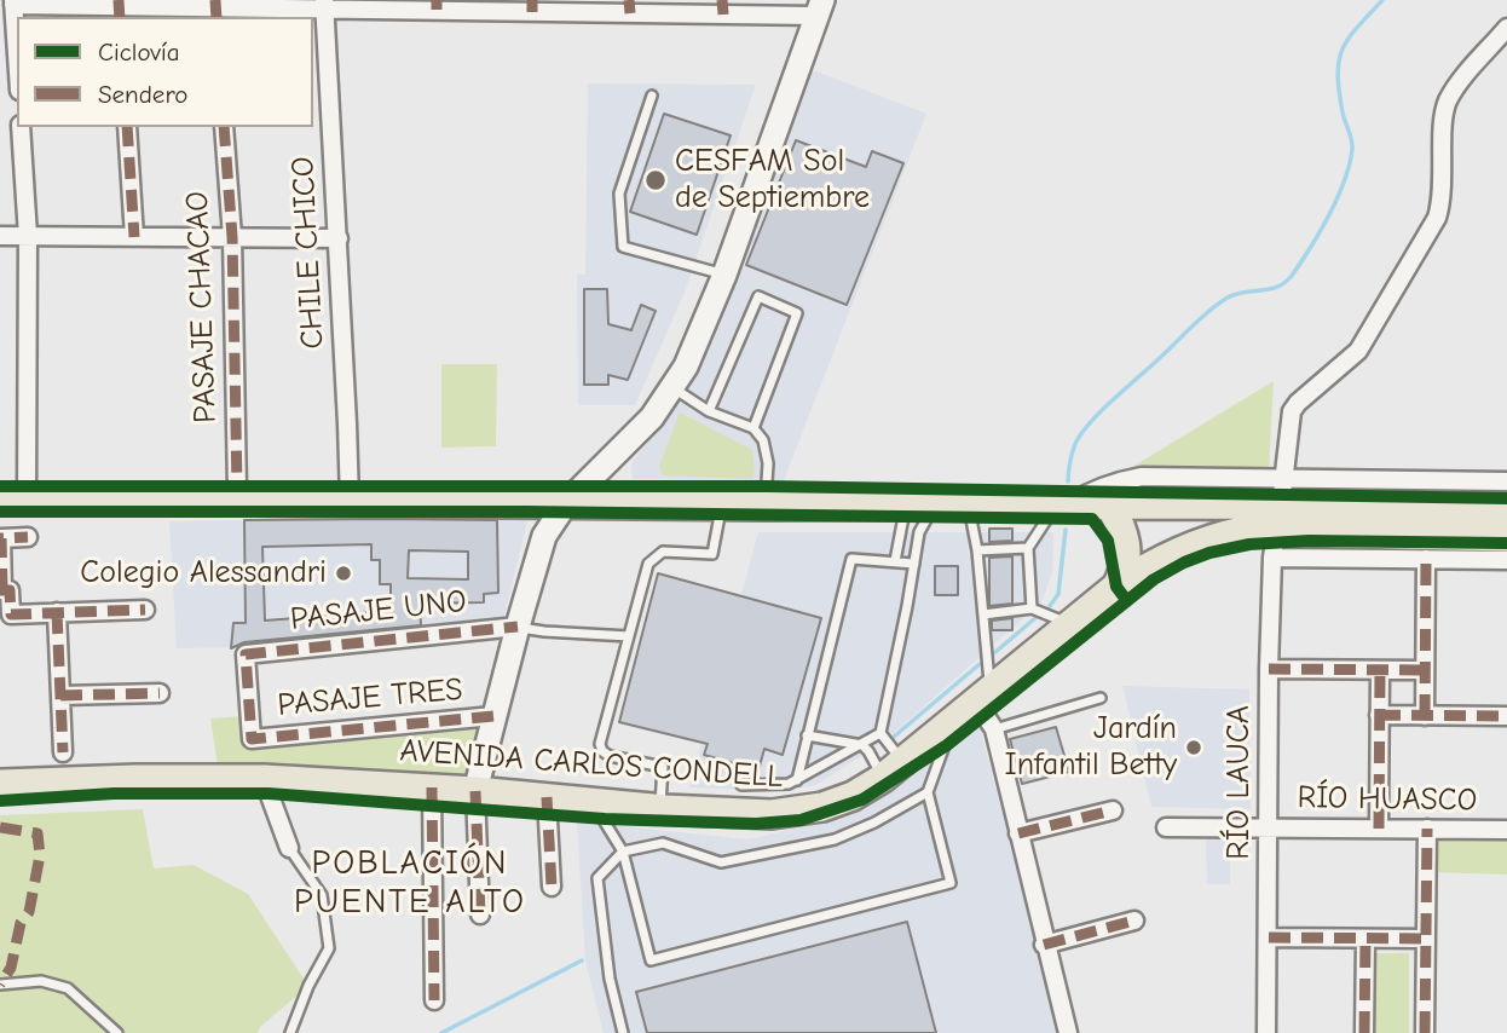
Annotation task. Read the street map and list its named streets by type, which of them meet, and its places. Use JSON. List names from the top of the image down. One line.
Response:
{"streets":{"main road":["AVENIDA CARLOS CONDELL"],"street":["CHILE CHICO","PASAJE CHACAO","PASAJE UNO","PASAJE TRES","RÍO LAUCA","RÍO HUASCO"]},"crossings":[["PASAJE UNO","PASAJE TRES"],["AVENIDA CARLOS CONDELL","RÍO LAUCA"],["RÍO LAUCA","RÍO HUASCO"]],"districts":["POBLACIÓN PUENTE ALTO"],"places":["CESFAM Sol de Septiembre","Colegio Alessandri","Jardín Infantil Betty"],"legend":["Ciclovía","Sendero"]}
